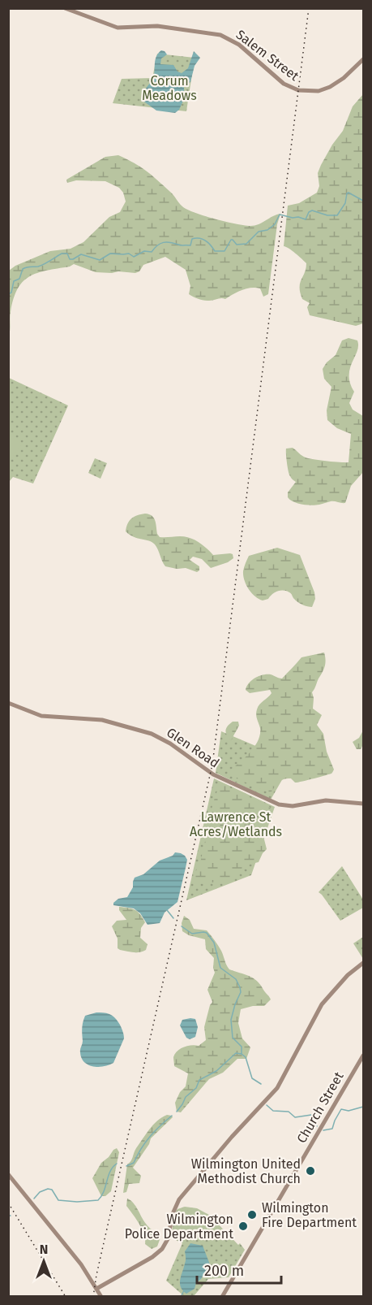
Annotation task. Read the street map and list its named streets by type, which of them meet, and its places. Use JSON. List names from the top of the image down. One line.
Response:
{"streets":{"street":["Salem Street","Glen Road","Church Street"]},"parks":["Corum Meadows","Lawrence St Acres/Wetlands"],"places":["Wilmington United Methodist Church","Wilmington Fire Department","Wilmington Police Department"],"scale_bar":"200 m","north":"top"}
